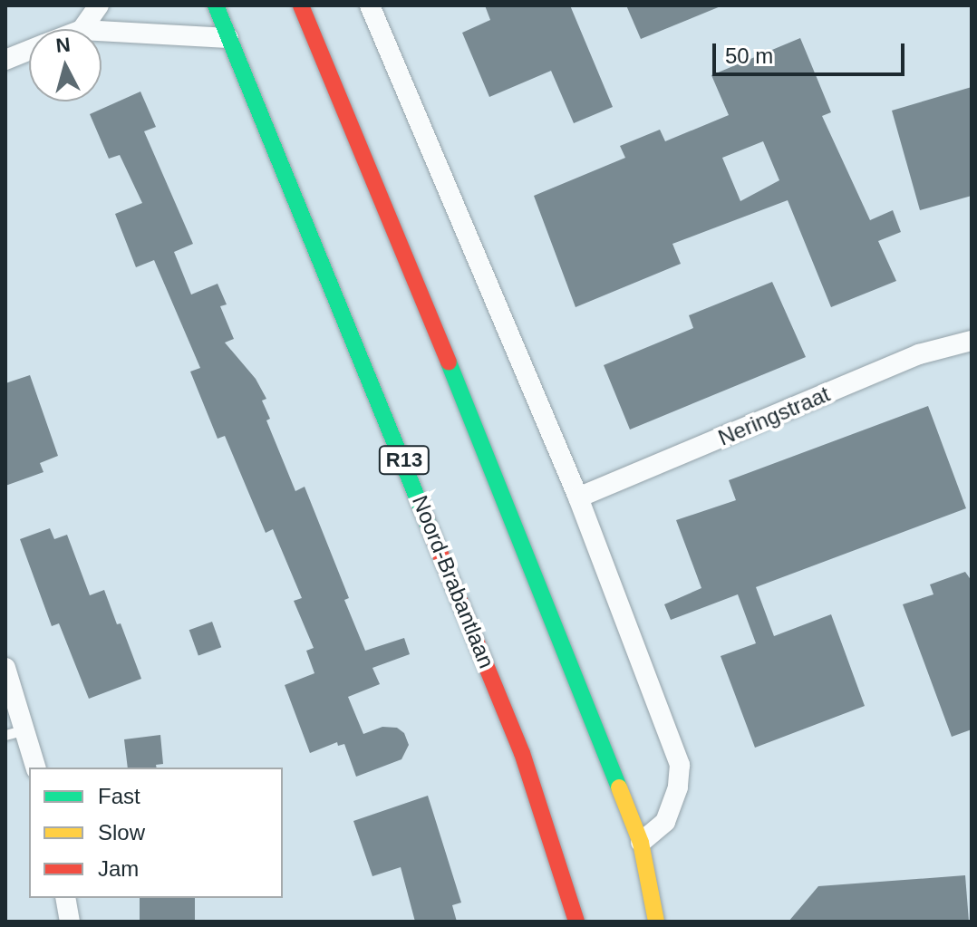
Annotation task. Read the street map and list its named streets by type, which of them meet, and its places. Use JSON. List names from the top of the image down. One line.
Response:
{"streets":{"main road":["R13","Noord-Brabantlaan"],"street":["Neringstraat"]},"legend":["Fast","Slow","Jam"],"scale_bar":"50 m","north":"top"}
